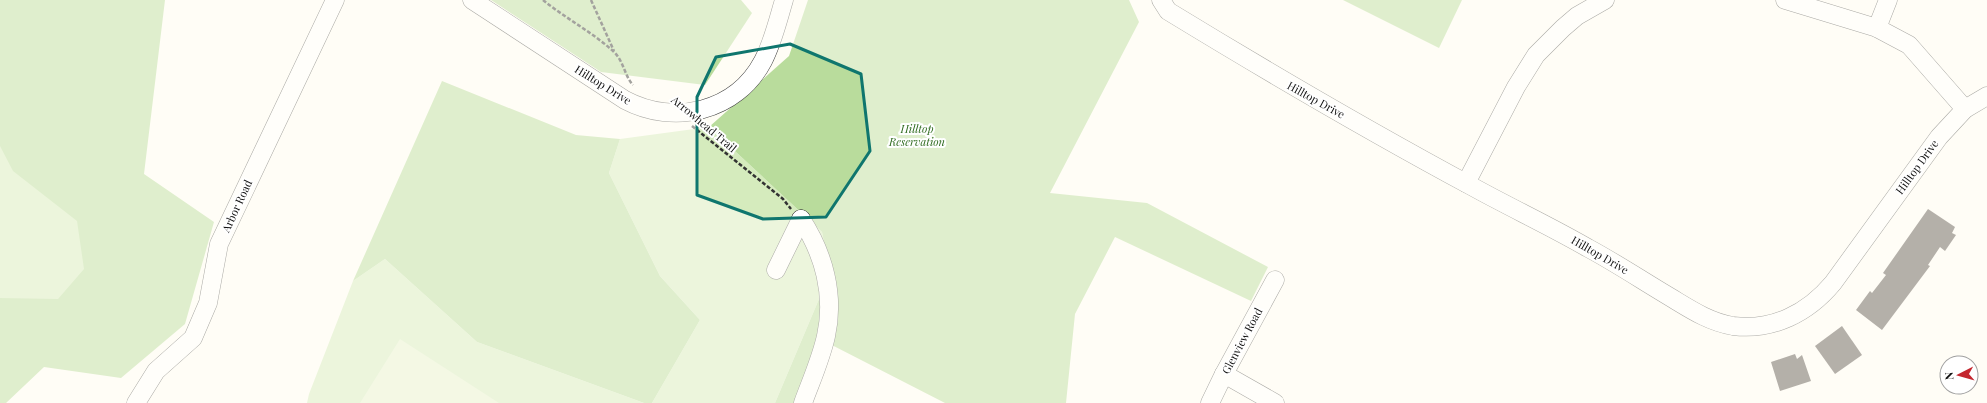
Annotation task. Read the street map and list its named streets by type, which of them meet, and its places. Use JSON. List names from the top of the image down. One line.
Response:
{"streets":{"street":["Hilltop Drive","Arbor Road","Glenview Road"],"path":["Arrowhead Trail"]},"crossings":[["Hilltop Drive","Arrowhead Trail"]],"parks":["Hilltop Reservation"],"north":"left"}
